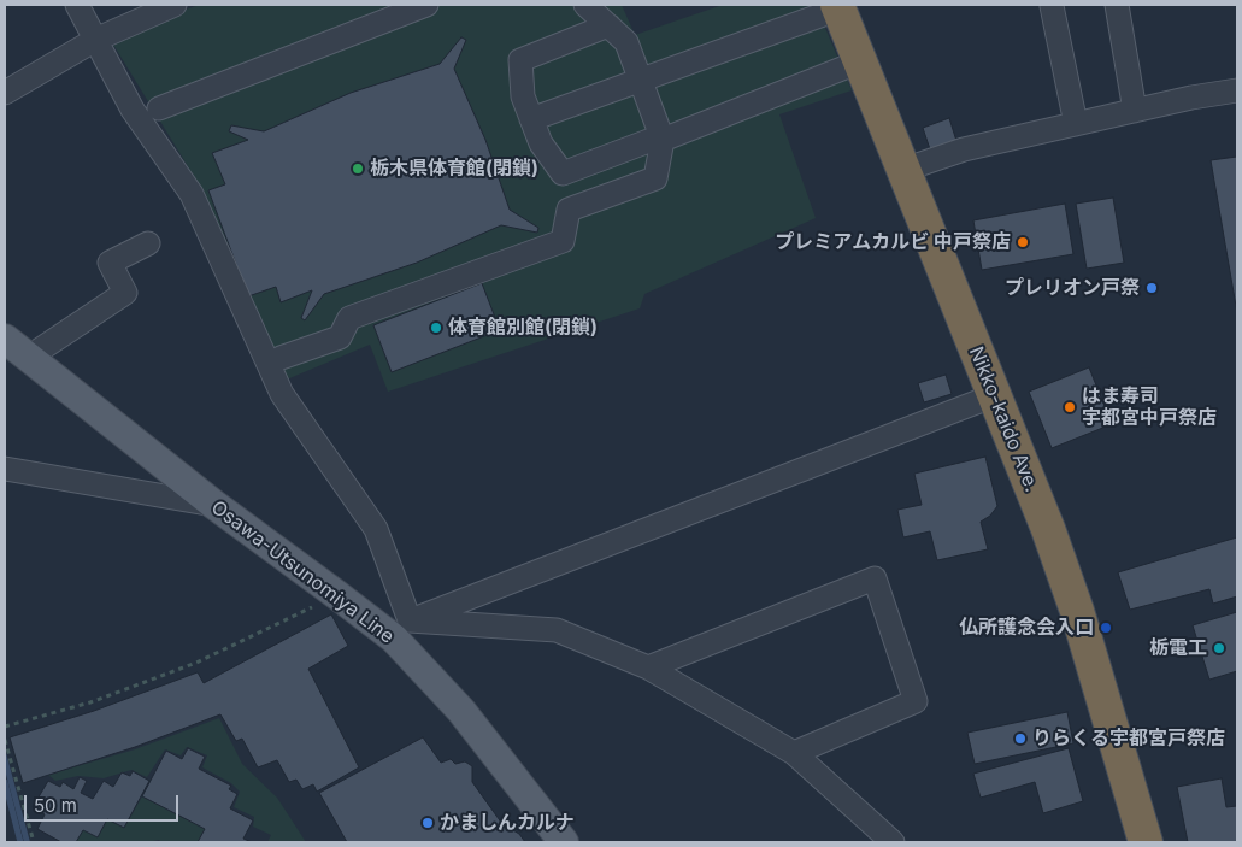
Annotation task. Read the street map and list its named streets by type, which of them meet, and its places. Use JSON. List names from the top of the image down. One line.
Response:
{"streets":{"highway":["Nikko-kaido Ave."],"main road":["Osawa-Utsunomiya Line"]},"places":["栃木県体育館(閉鎖)","プレミアムカルビ 中戸祭店","プレリオン戸祭","体育館別館(閉鎖)","はま寿司 宇都宮中戸祭店","仏所護念会入口","栃電工","りらくる宇都宮戸祭店","かましんカルナ"],"scale_bar":"50 m"}
